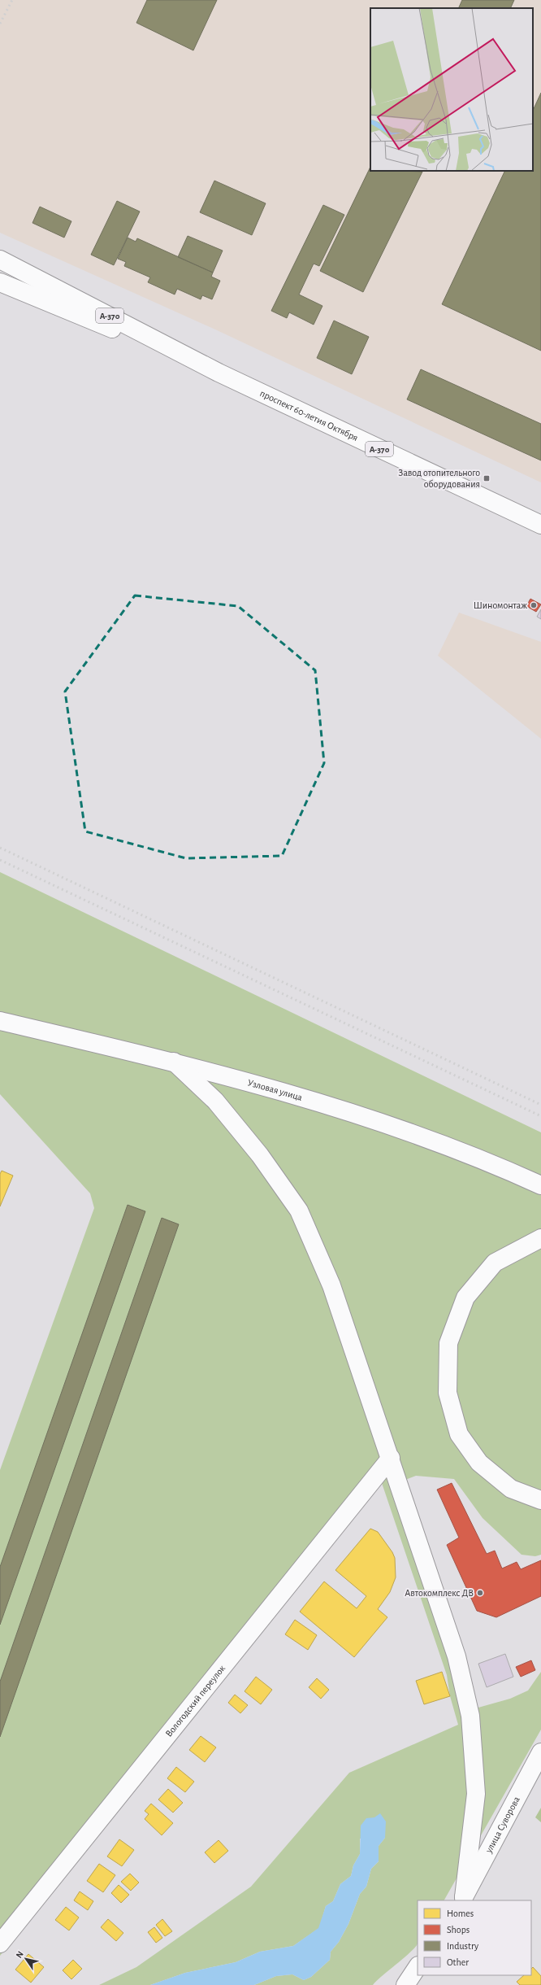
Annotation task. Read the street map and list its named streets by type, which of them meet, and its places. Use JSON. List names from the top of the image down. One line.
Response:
{"streets":{"main road":["А-370","проспект 60-летия Октября","Узловая улица","Вологодский переулок","улица Суворова"]},"places":{"transit":["Завод отопительного оборудования"],"other":["Шиномонтаж","Автокомплекс ДВ"]},"legend":["Homes","Shops","Industry","Other"],"north":"top left"}
